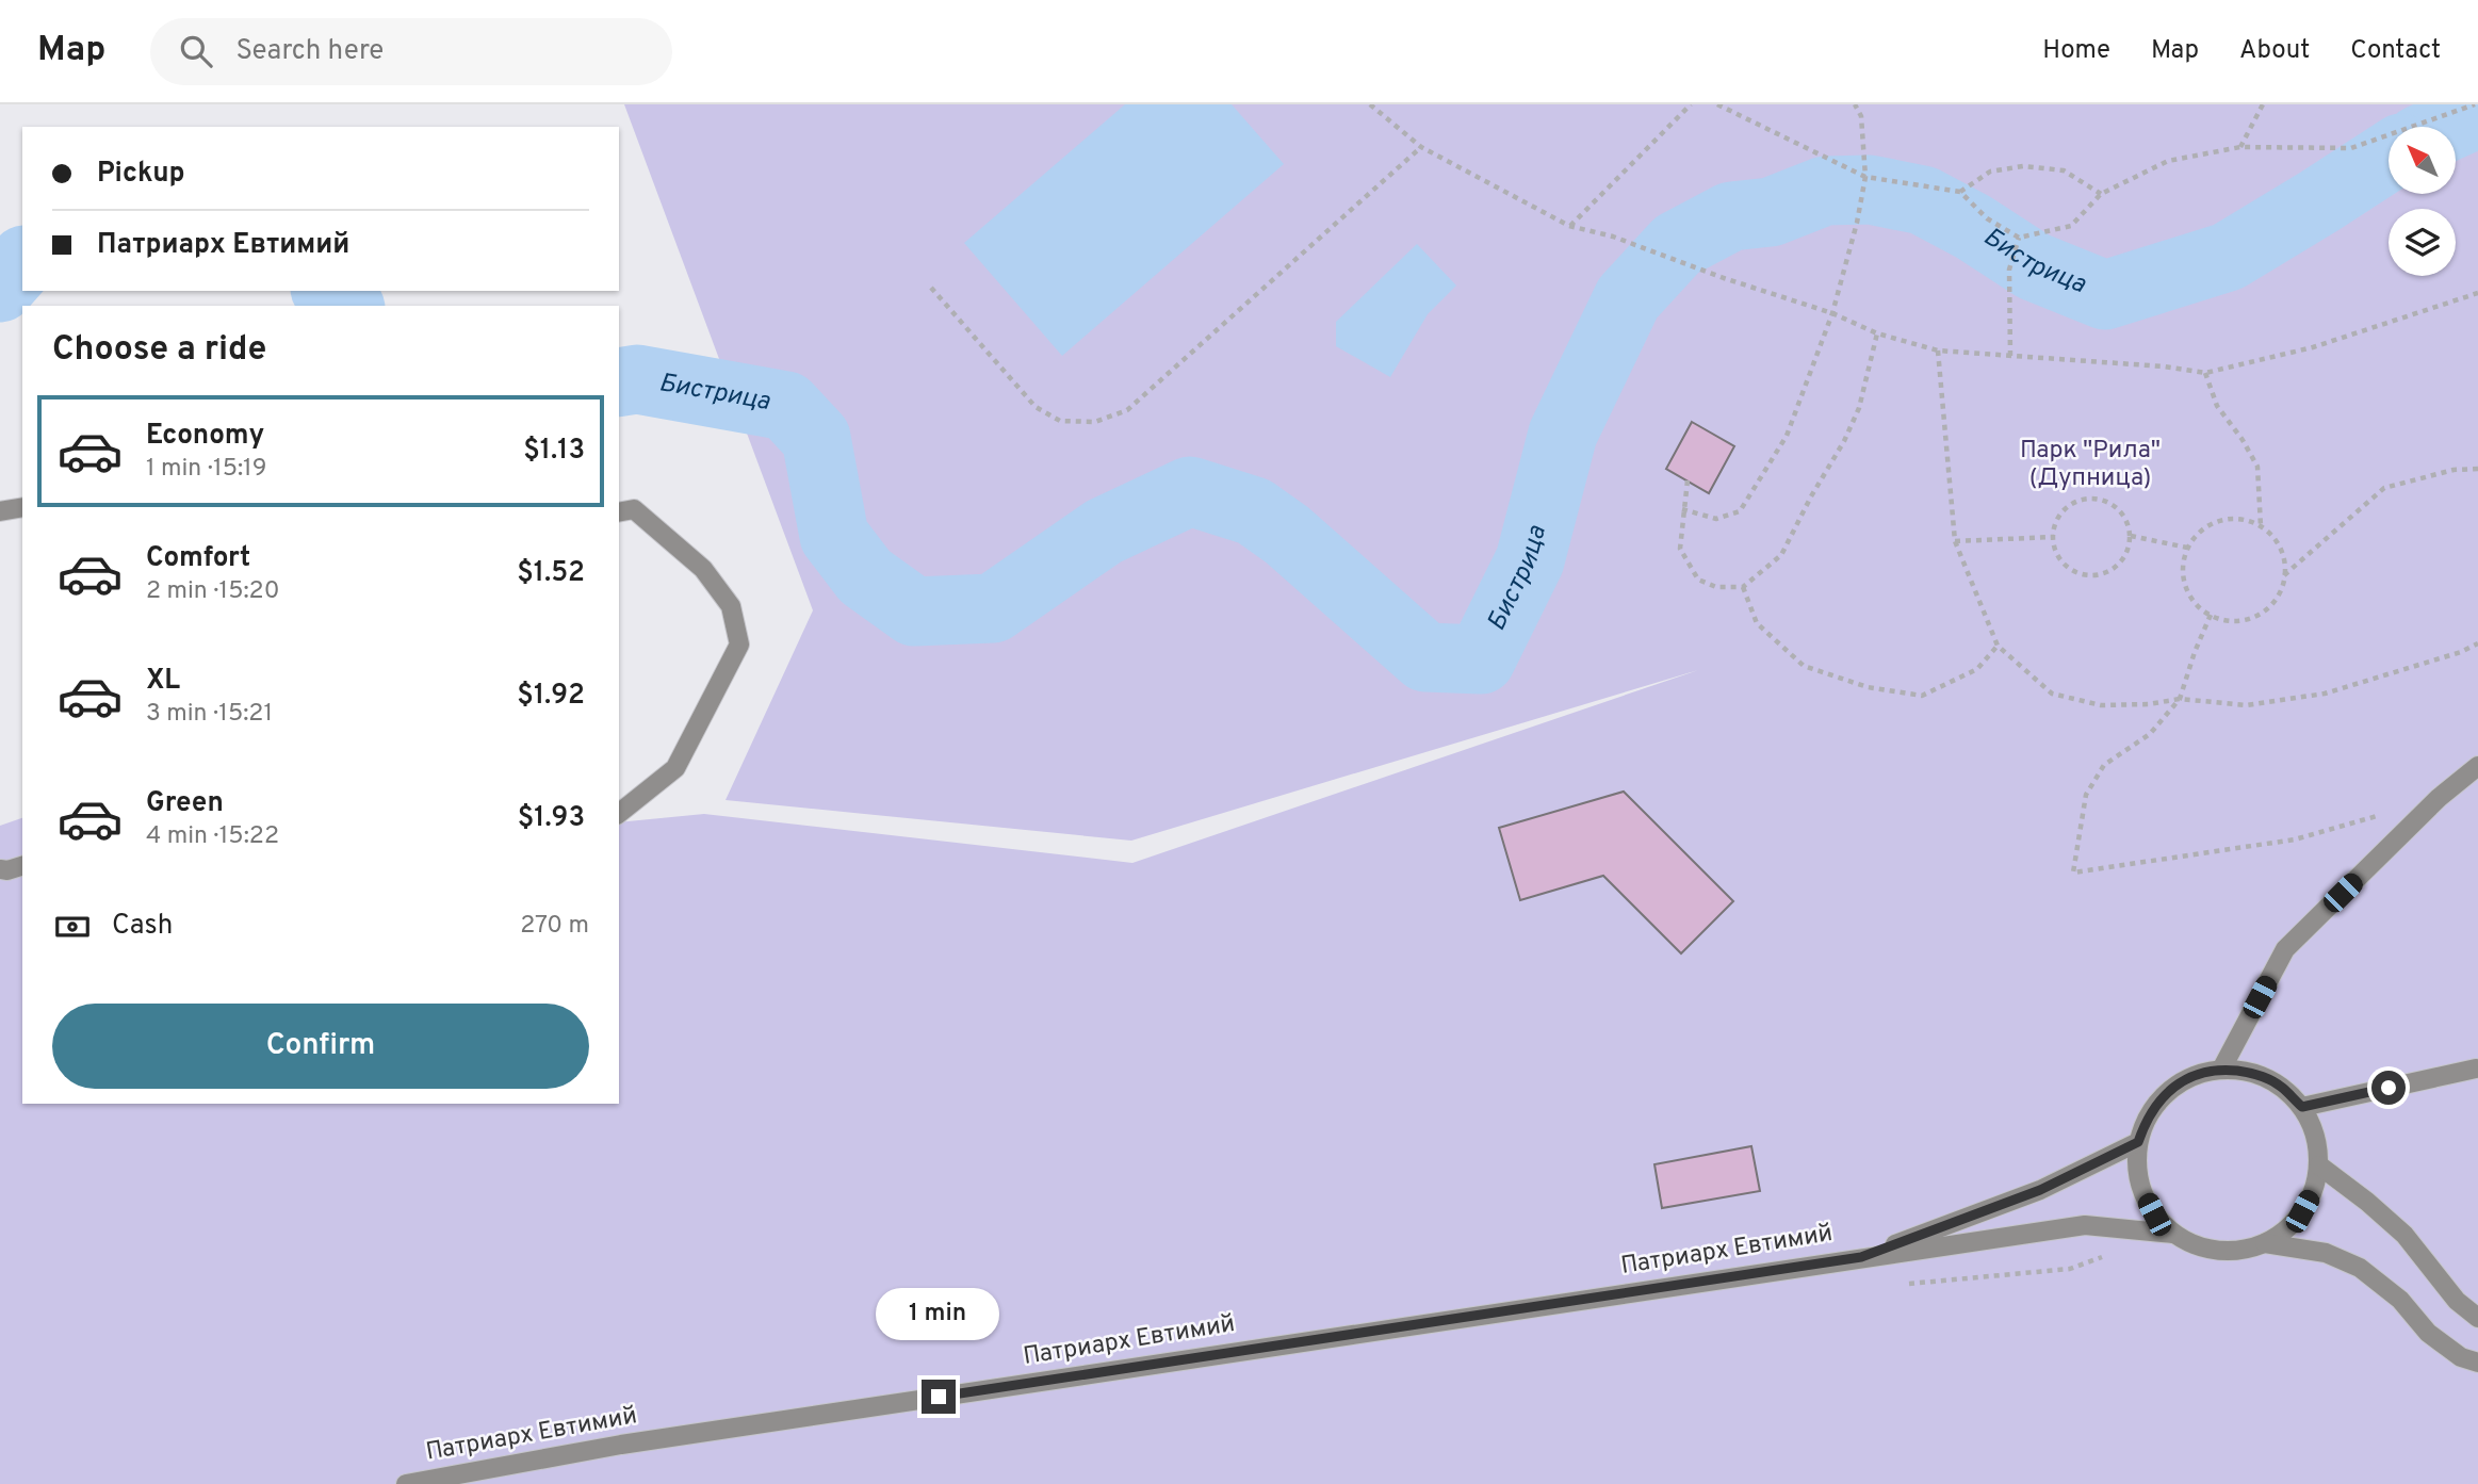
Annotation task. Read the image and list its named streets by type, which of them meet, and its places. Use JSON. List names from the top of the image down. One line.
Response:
{"streets":{"street":["Патриарх Евтимий"]},"water":["Бистрица"],"parks":["Парк \"Рила\" (Дупница)"],"north":"top left","page":{"header":"Map","search":"Search here","nav":["Home","Map","About","Contact"],"banner":["Pickup","Патриарх Евтимий"],"heading":"Choose a ride","list":[{"name":"Economy","note":"1 min · 15:19","value":"$1.13"},{"name":"Comfort","note":"2 min · 15:20","value":"$1.52"},{"name":"XL","note":"3 min · 15:21","value":"$1.92"},{"name":"Green","note":"4 min · 15:22","value":"$1.93"}],"pay":["Cash","270 m"],"buttons":"Confirm","bubble":"1 min"}}
